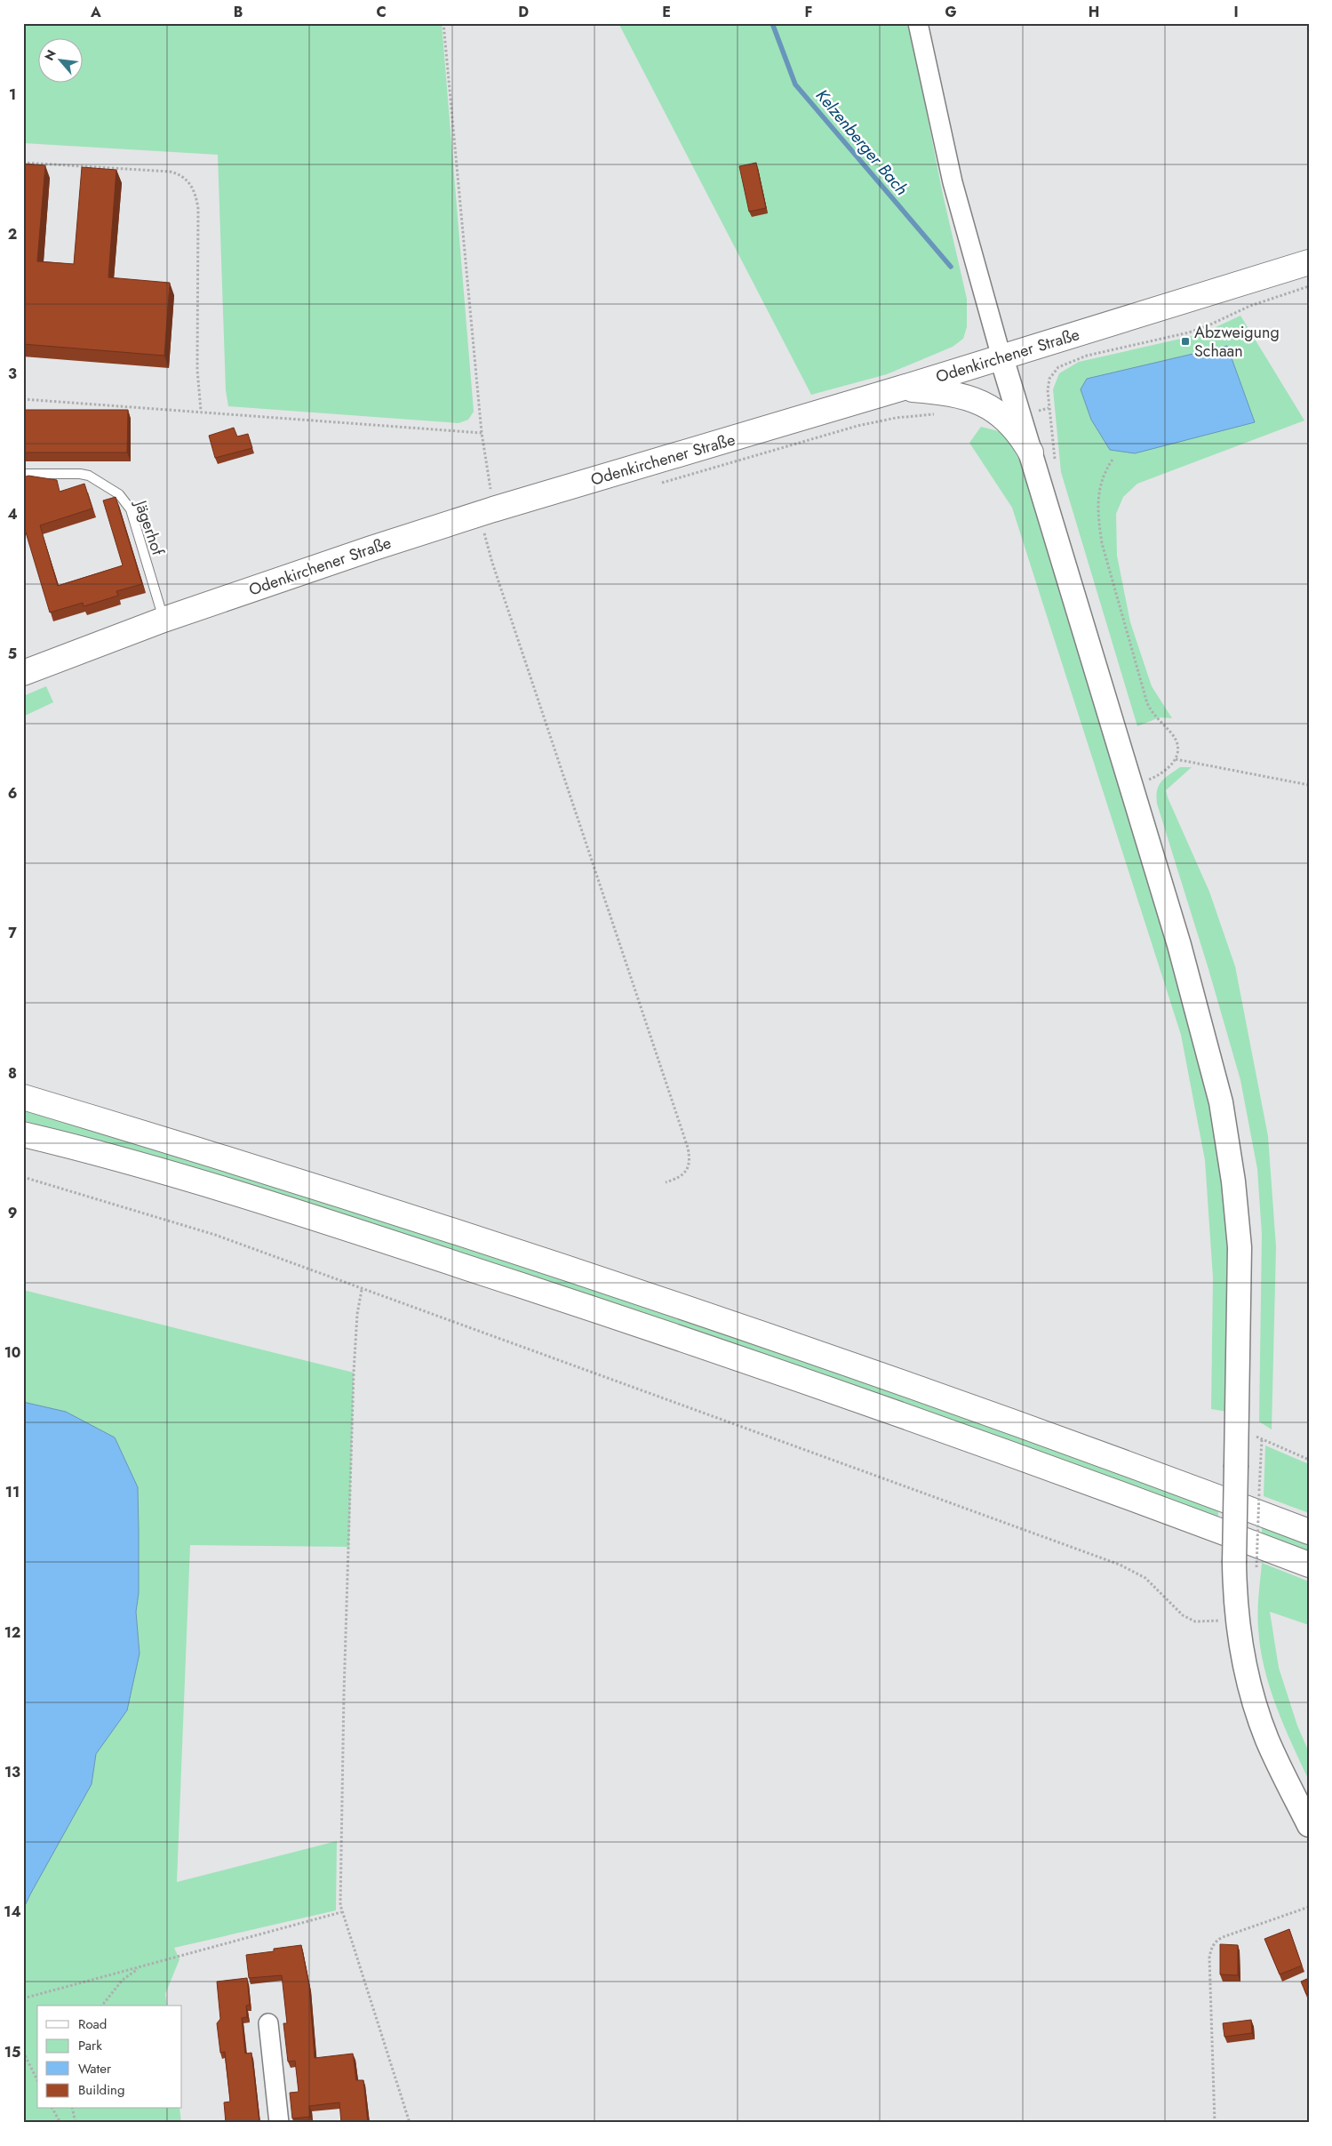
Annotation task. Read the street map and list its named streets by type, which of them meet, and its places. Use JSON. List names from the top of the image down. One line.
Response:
{"streets":{"main road":["Odenkirchener Straße"],"lane":["Jägerhof"]},"crossings":[["Odenkirchener Straße","Jägerhof"]],"water":["Kelzenberger Bach"],"places":{"transit":["Abzweigung Schaan"]},"legend":["Road","Park","Water","Building"],"north":"top left","grid":{"columns":["A","B","C","D","E","F","G","H","I"],"rows":["1","2","3","4","5","6","7","8","9","10","11","12","13","14","15"]}}
